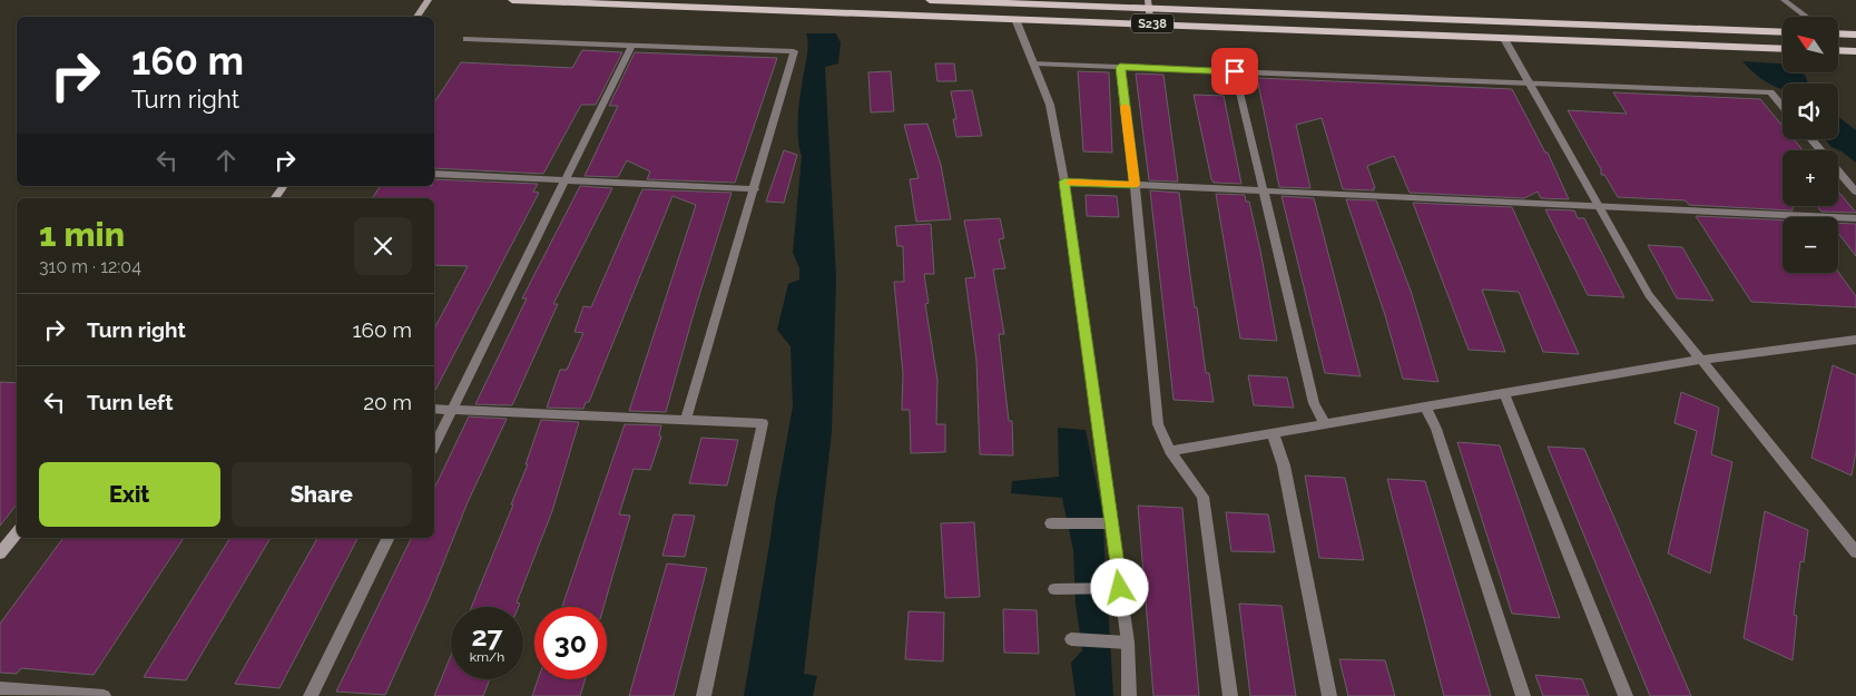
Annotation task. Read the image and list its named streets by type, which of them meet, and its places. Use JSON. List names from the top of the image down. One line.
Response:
{"streets":{"main road":["S238"]},"north":"top left","page":{"map_buttons":["+","−"],"turn":["160 m","Turn right"],"heading":["1 min","310 m · 12:04"],"list":[{"name":"Turn right","value":"160 m"},{"name":"Turn left","value":"20 m"}],"buttons":["Exit","Share"],"speed":"27 km/h","limit":"30"}}
